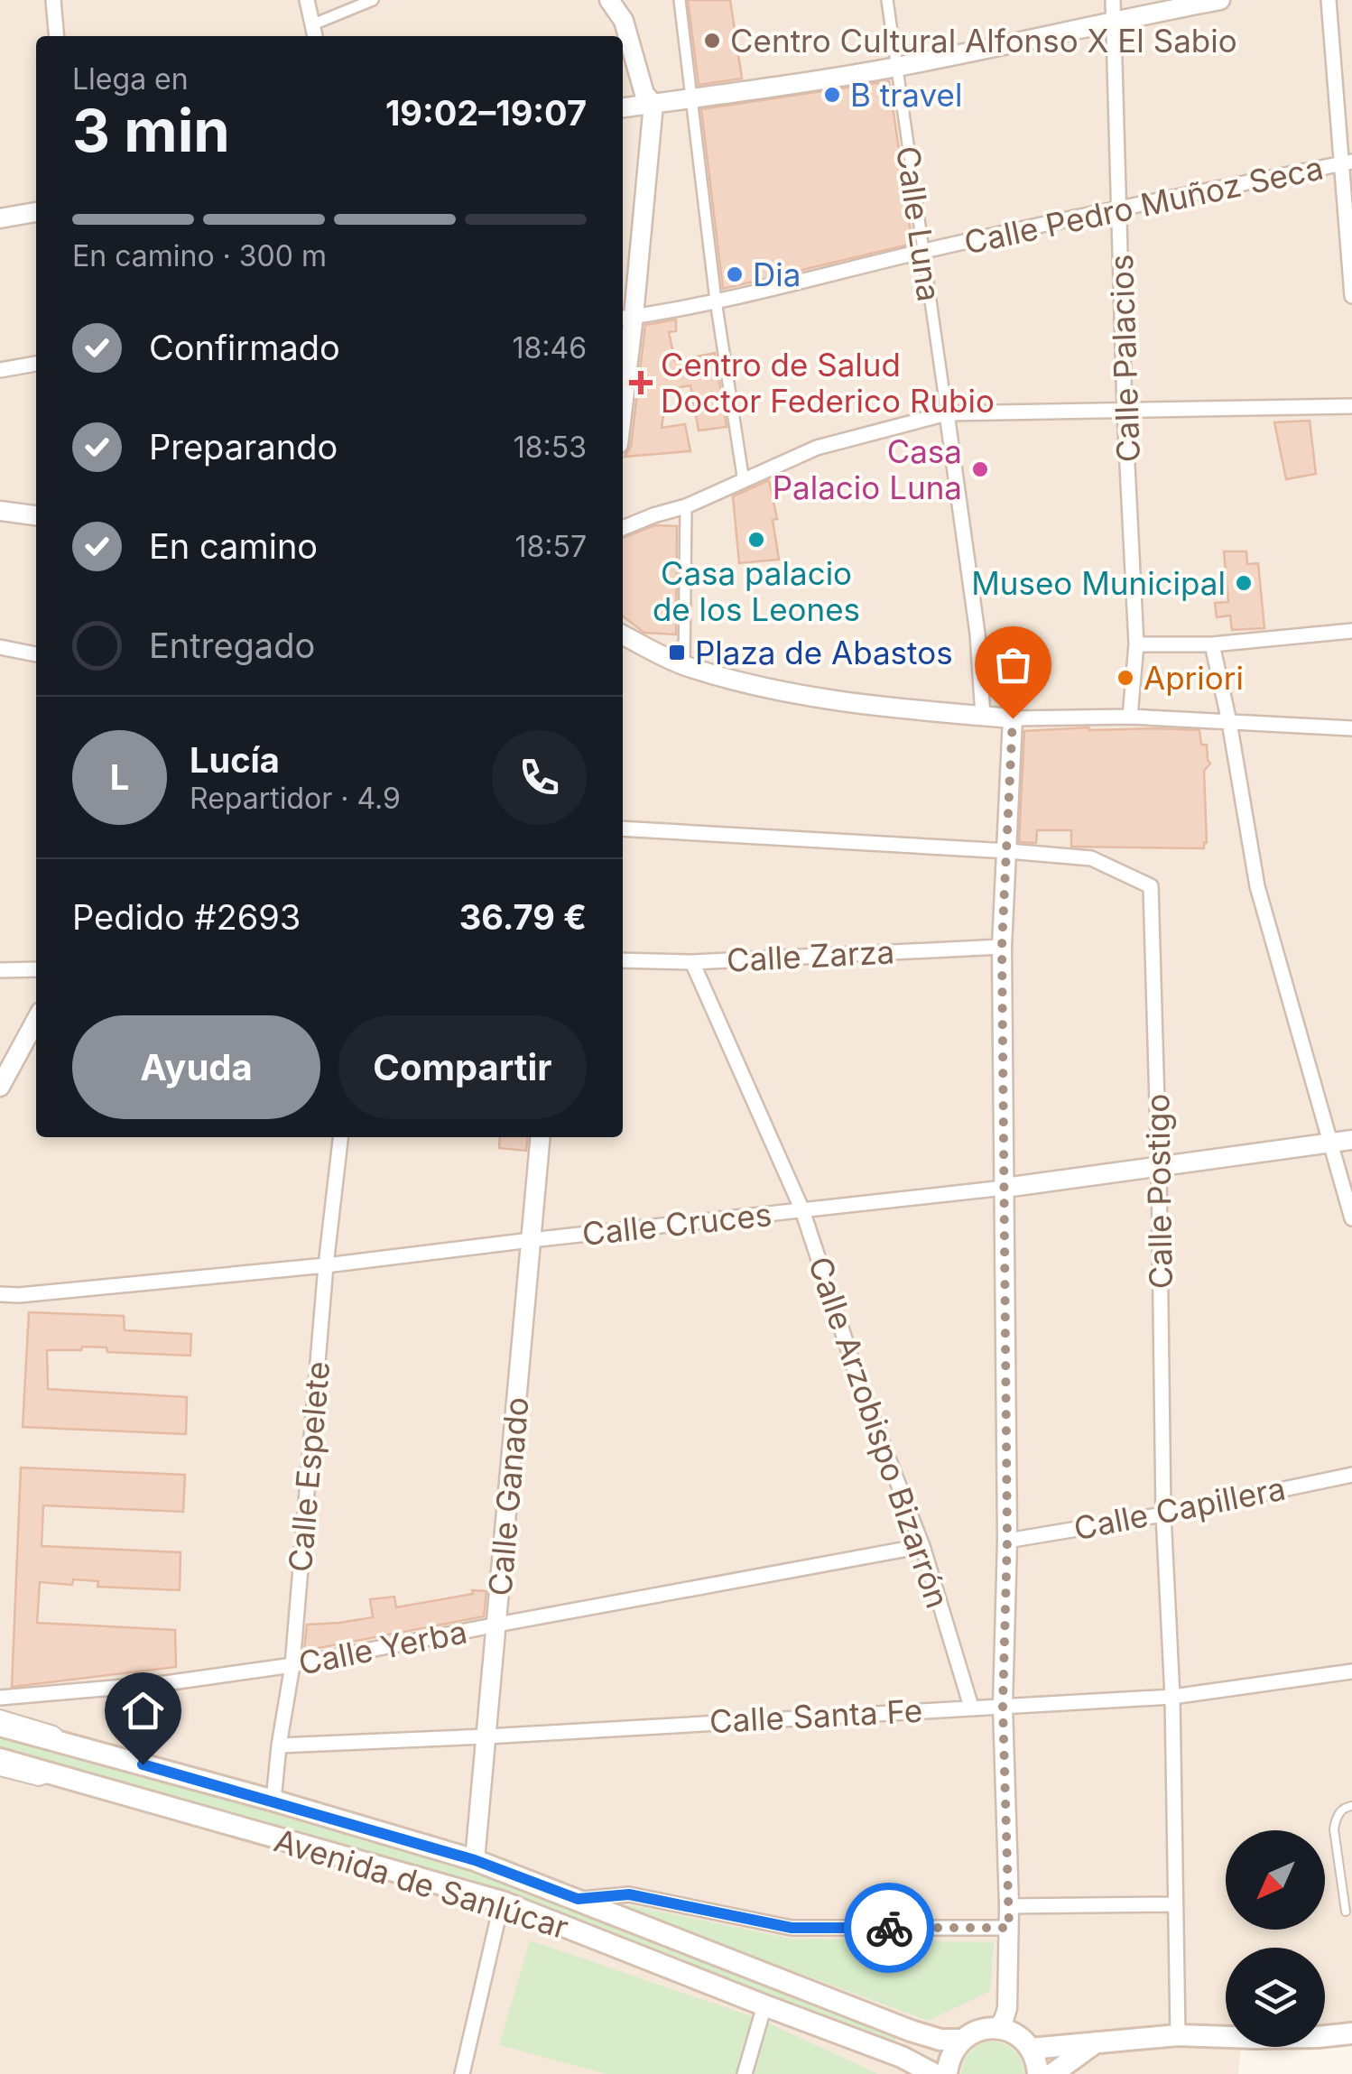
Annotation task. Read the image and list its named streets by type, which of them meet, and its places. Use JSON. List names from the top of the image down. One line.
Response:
{"streets":{"main road":["Avenida de Sanlúcar"],"street":["Calle Pedro Muñoz Seca","Calle Luna","Calle Palacios","Calle Zarza","Calle Postigo","Calle Cruces","Calle Arzobispo Bizarrón","Calle Espelete","Calle Ganado","Calle Capillera","Calle Yerba","Calle Santa Fe"]},"crossings":[["Calle Pedro Muñoz Seca","Calle Luna"],["Calle Pedro Muñoz Seca","Calle Palacios"],["Calle Zarza","Calle Arzobispo Bizarrón"],["Calle Postigo","Calle Cruces"],["Calle Postigo","Calle Capillera"],["Calle Postigo","Calle Santa Fe"],["Calle Cruces","Calle Arzobispo Bizarrón"],["Calle Cruces","Calle Espelete"],["Calle Cruces","Calle Ganado"],["Calle Arzobispo Bizarrón","Calle Yerba"],["Calle Arzobispo Bizarrón","Calle Santa Fe"],["Calle Espelete","Calle Yerba"],["Calle Espelete","Calle Santa Fe"],["Calle Espelete","Avenida de Sanlúcar"],["Calle Ganado","Calle Yerba"],["Calle Ganado","Calle Santa Fe"],["Calle Ganado","Avenida de Sanlúcar"]],"places":{"other":["Centro Cultural Alfonso X El Sabio","B travel","Dia","Casa Palacio Luna","Casa palacio de los Leones","Museo Municipal","Apriori"],"health":["Centro de Salud Doctor Federico Rubio"],"transit":["Plaza de Abastos"]},"north":"bottom left","page":{"heading":["3 min","Llega en","19:02–19:07"],"panel":["Lucía","Repartidor · 4.9","Pedido #2693","36.79 €"],"bar":"En camino · 300 m","list":[["Confirmado","18:46"],["Preparando","18:53"],["En camino","18:57"],"Entregado"],"round":"L","buttons":["Ayuda","Compartir"]}}
